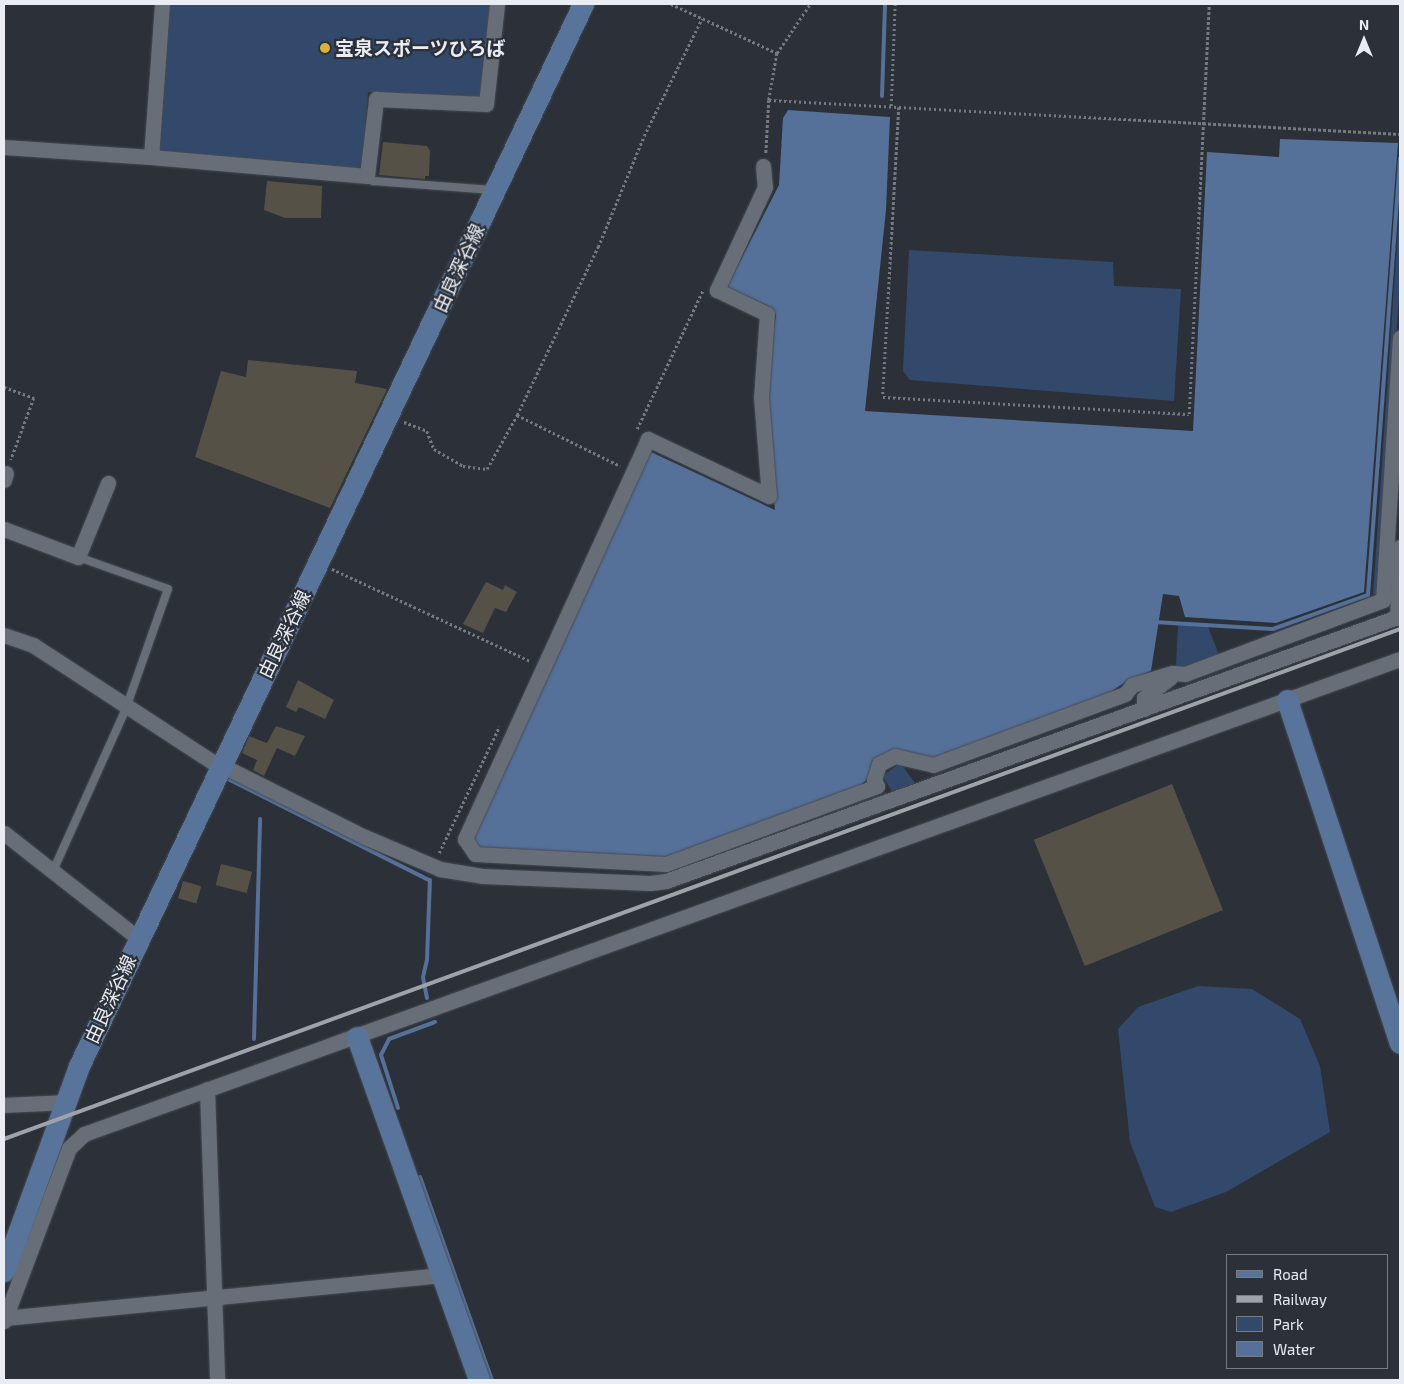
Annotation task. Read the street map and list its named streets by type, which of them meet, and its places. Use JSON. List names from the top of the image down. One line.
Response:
{"streets":{"main road":["由良深谷線"]},"places":["宝泉スポーツひろば"],"legend":["Road","Railway","Park","Water"],"north":"top"}
